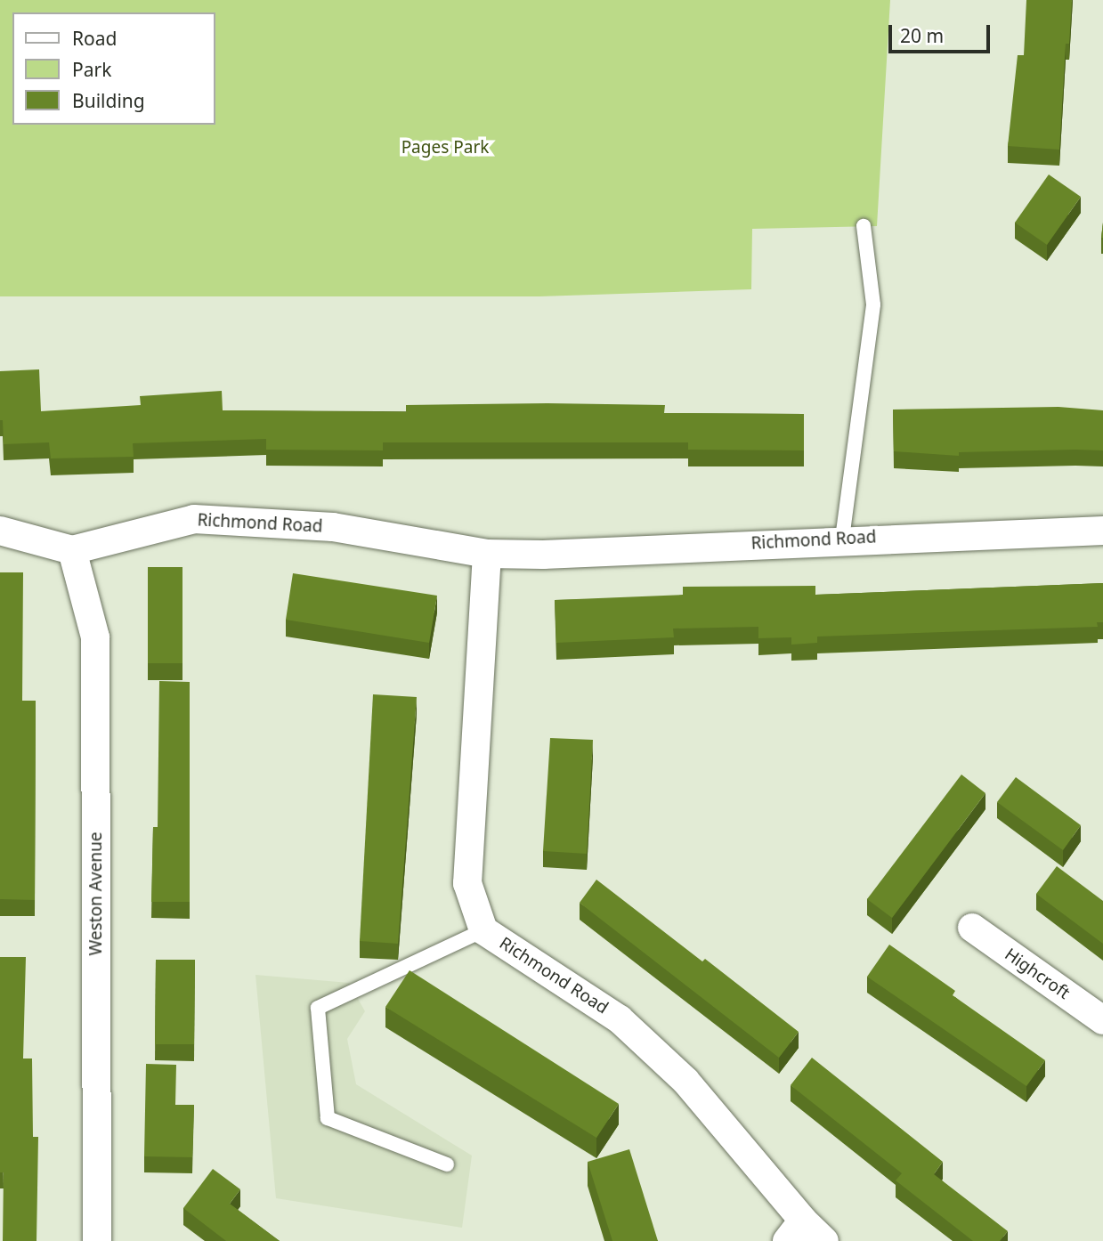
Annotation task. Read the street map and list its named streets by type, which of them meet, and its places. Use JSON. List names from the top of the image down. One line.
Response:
{"streets":{"street":["Richmond Road","Weston Avenue","Highcroft"]},"crossings":[["Richmond Road","Weston Avenue"]],"parks":["Pages Park"],"legend":["Road","Park","Building"],"scale_bar":"20 m"}
